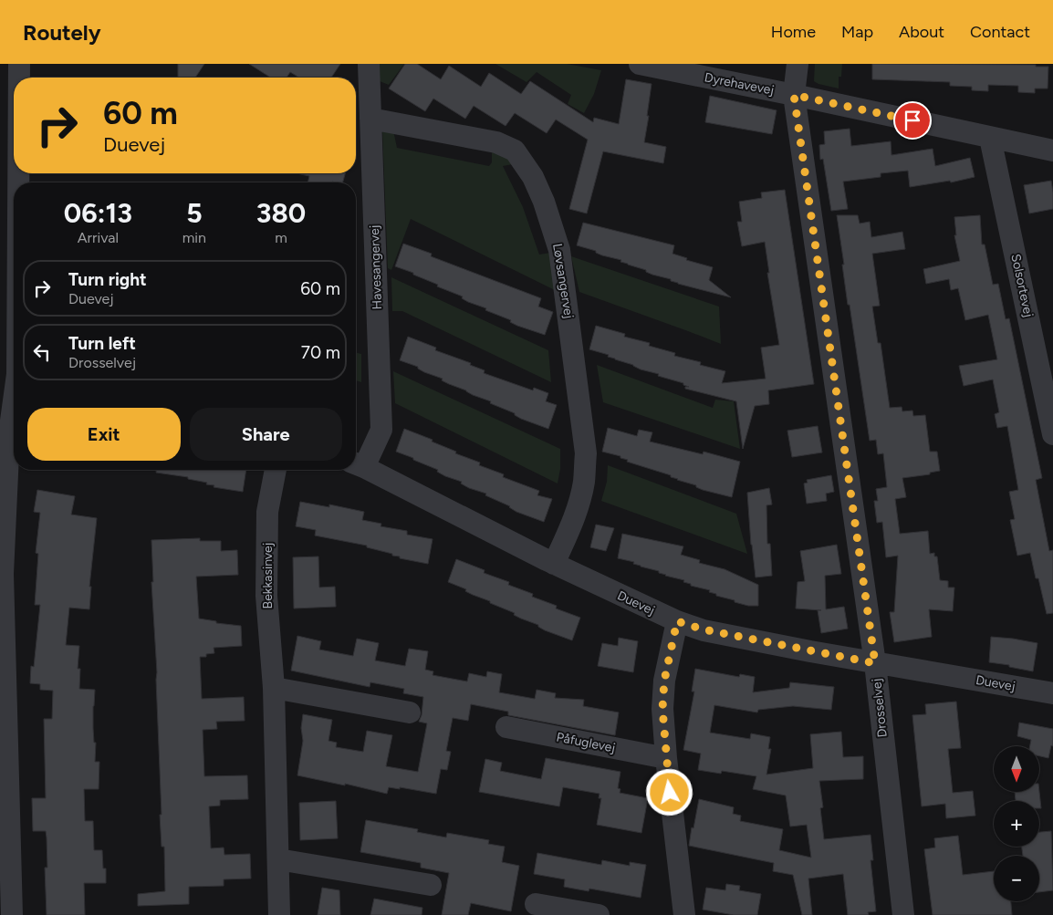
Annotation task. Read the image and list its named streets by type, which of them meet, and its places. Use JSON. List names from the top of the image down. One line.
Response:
{"streets":{"street":["Dyrehavevej","Havesangervej","Løvsangervej","Solsortevej","Bekkasinvej","Duevej","Drosselvej","Påfuglevej"]},"crossings":[["Dyrehavevej","Solsortevej"],["Dyrehavevej","Drosselvej"],["Havesangervej","Løvsangervej"],["Havesangervej","Duevej"],["Løvsangervej","Duevej"],["Duevej","Drosselvej"]],"north":"bottom","page":{"header":"Routely","nav":["Home","Map","About","Contact"],"turn":["60 m","Duevej"],"eta":["06:13","Arrival","5","min","380","m"],"list":[{"name":"Turn right","note":"Duevej","value":"60 m"},{"name":"Turn left","note":"Drosselvej","value":"70 m"}],"buttons":["Exit","Share"],"map_buttons":["+","−"]}}
